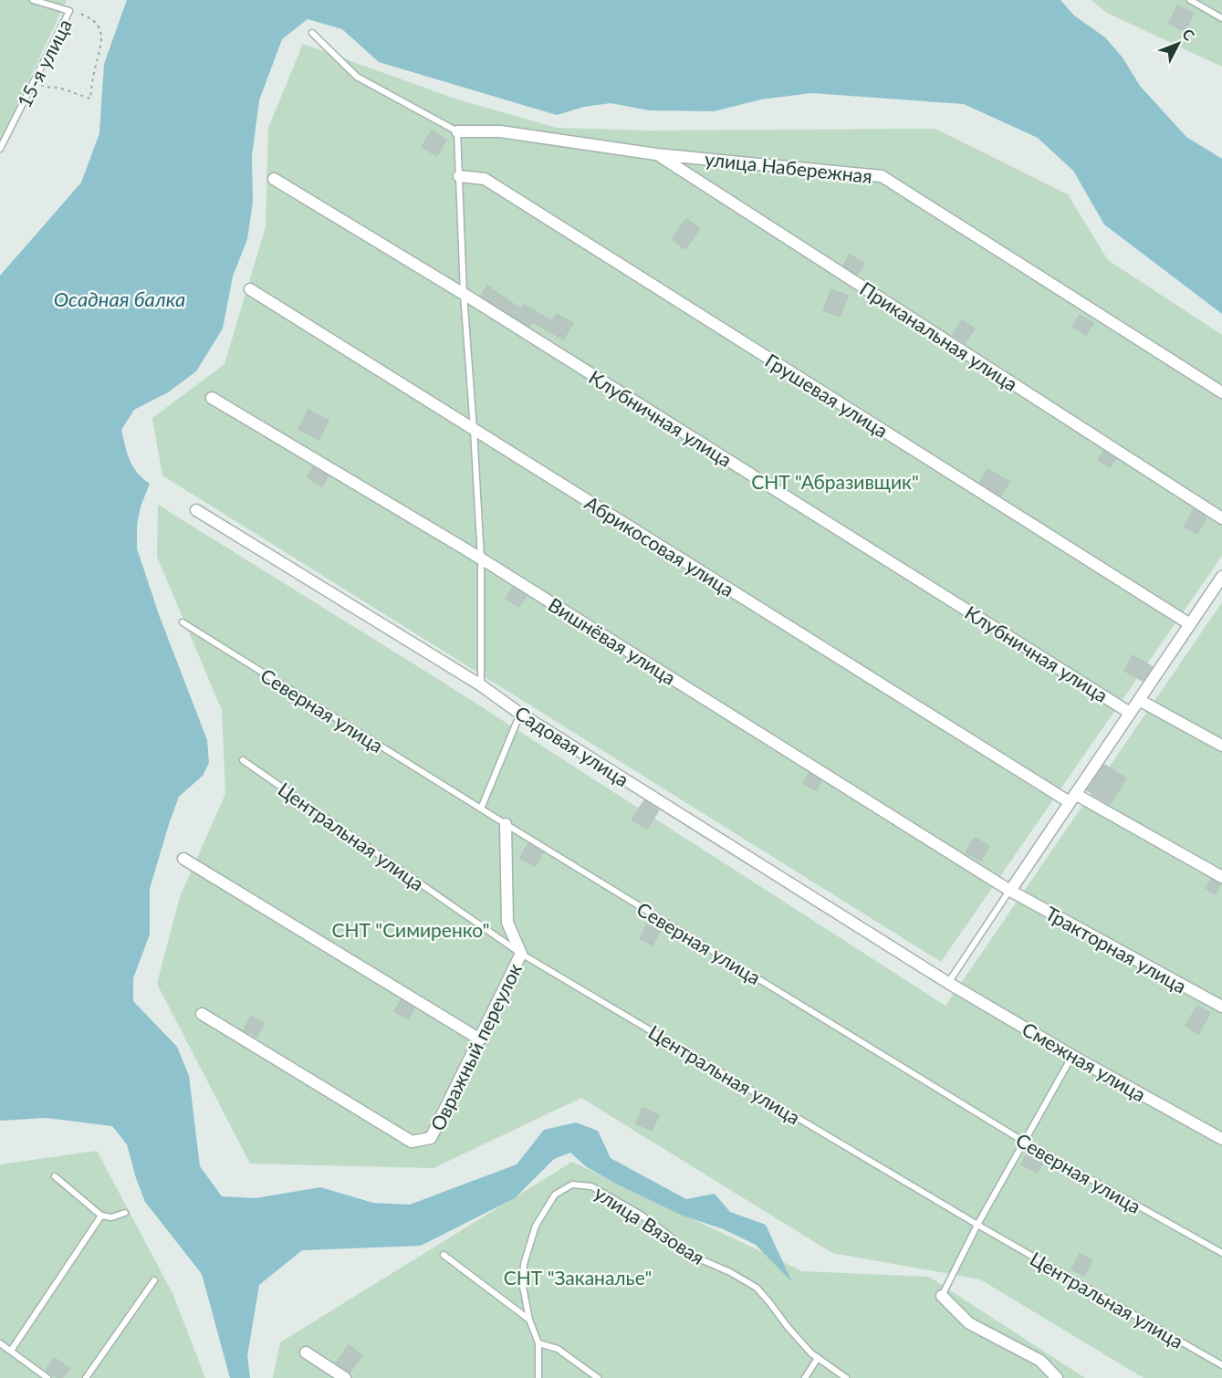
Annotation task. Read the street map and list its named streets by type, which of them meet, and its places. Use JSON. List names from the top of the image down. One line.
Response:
{"streets":{"street":["улица Набережная","Приканальная улица","Грушевая улица","Клубничная улица","Абрикосовая улица","Вишнёвая улица","Садовая улица","Тракторная улица","Овражный переулок","Смежная улица"],"lane":["15-я улица","Северная улица","Центральная улица","улица Вязовая"]},"crossings":[["улица Набережная","Приканальная улица"],["Вишнёвая улица","Тракторная улица"],["Северная улица","Овражный переулок"],["Садовая улица","Смежная улица"],["Центральная улица","Овражный переулок"]],"water":["Осадная балка"],"parks":["СНТ \"Абразивщик\"","СНТ \"Симиренко\"","СНТ \"Заканалье\""],"north":"top right"}
